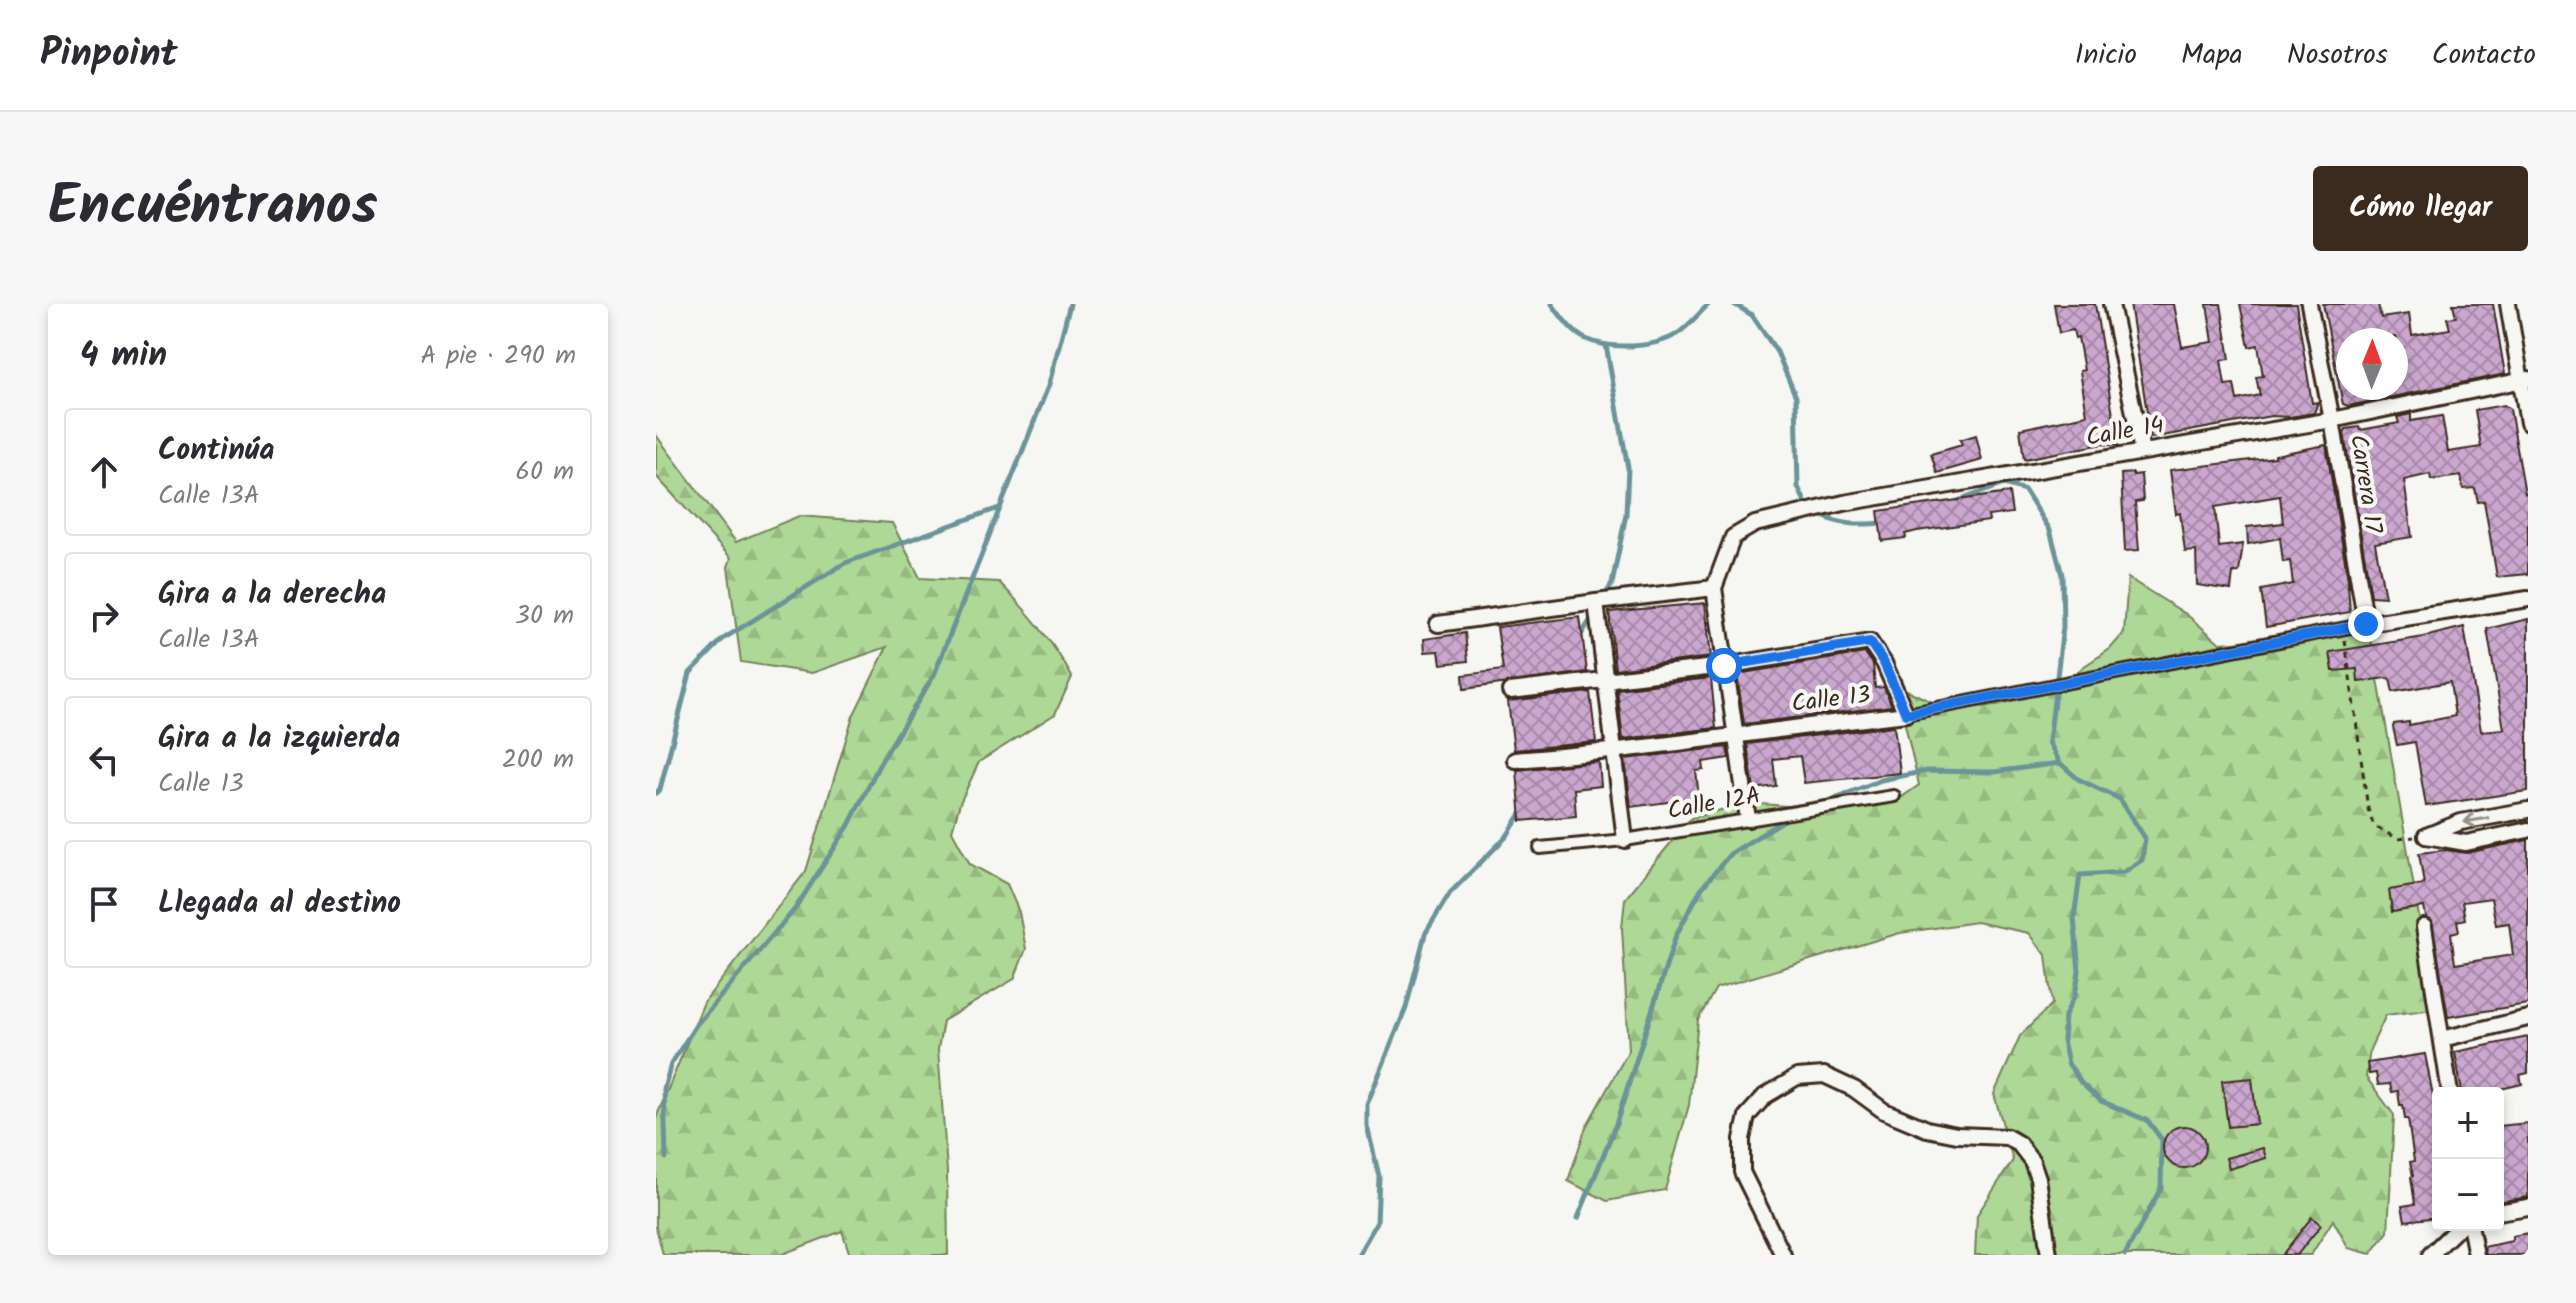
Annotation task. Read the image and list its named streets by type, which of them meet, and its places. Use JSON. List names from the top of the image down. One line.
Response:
{"streets":{"street":["Calle 14","Carrera 17","Calle 13","Calle 12A"]},"crossings":[["Calle 14","Carrera 17"],["Carrera 17","Calle 13"]],"north":"top","page":{"header":"Pinpoint","nav":["Inicio","Mapa","Nosotros","Contacto"],"title":"Encuéntranos","buttons":"Cómo llegar","heading":["4 min","A pie · 290 m"],"list":[["Continúa","Calle 13A","60 m"],["Gira a la derecha","Calle 13A","30 m"],["Gira a la izquierda","Calle 13","200 m"],"Llegada al destino"],"map_buttons":["+","−"]}}
